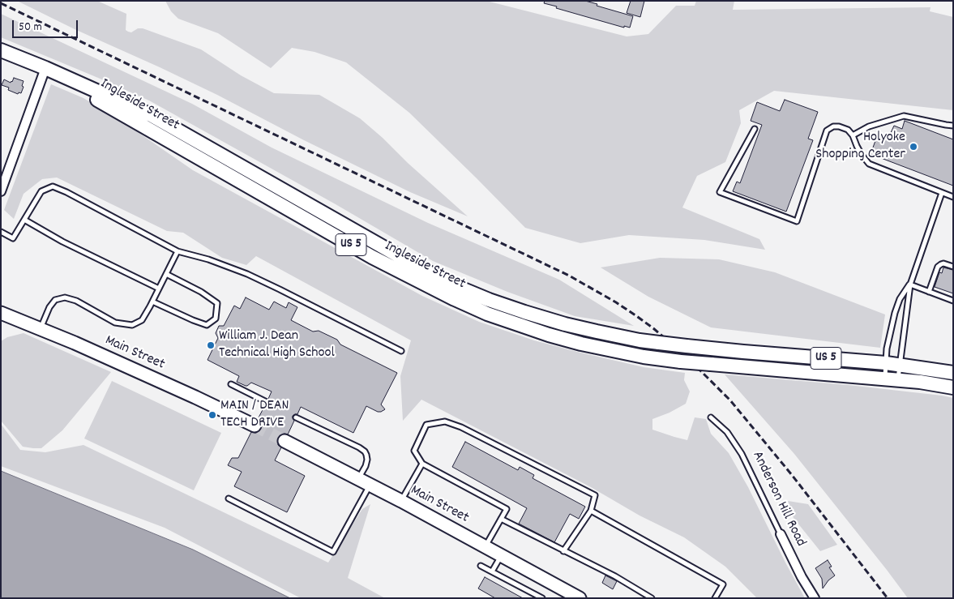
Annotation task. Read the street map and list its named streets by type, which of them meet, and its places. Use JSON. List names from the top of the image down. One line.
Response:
{"streets":{"main road":["Ingleside Street","US 5","Main Street"],"street":["Anderson Hill Road"]},"crossings":[["Ingleside Street","US 5"]],"places":["Holyoke Shopping Center","William J. Dean Technical High School","MAIN / DEAN TECH DRIVE"],"scale_bar":"50 m"}
